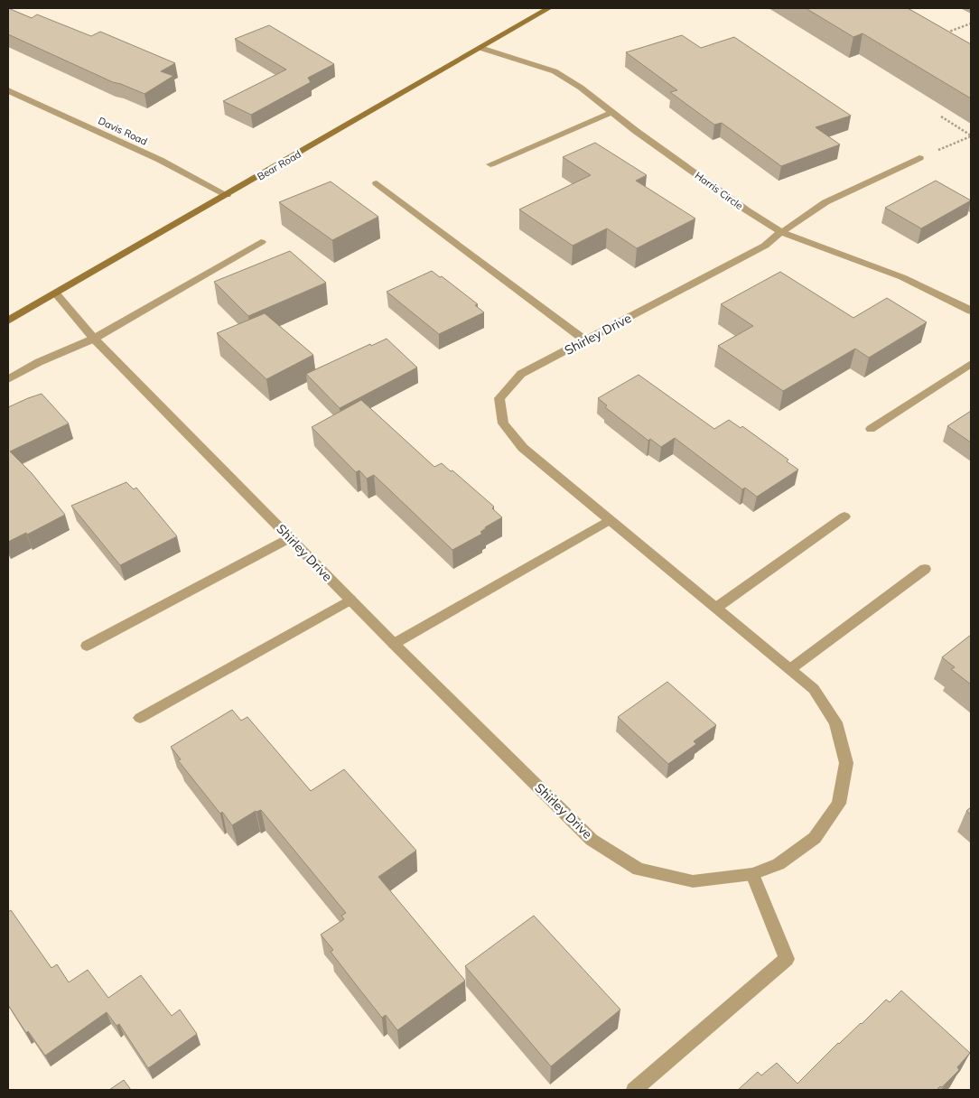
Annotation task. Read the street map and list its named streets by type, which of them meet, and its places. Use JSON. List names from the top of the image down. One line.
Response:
{"streets":{"main road":["Bear Road"],"street":["Davis Road","Harris Circle","Shirley Drive"]},"crossings":[["Davis Road","Bear Road"],["Bear Road","Harris Circle"],["Bear Road","Shirley Drive"],["Harris Circle","Shirley Drive"]]}
